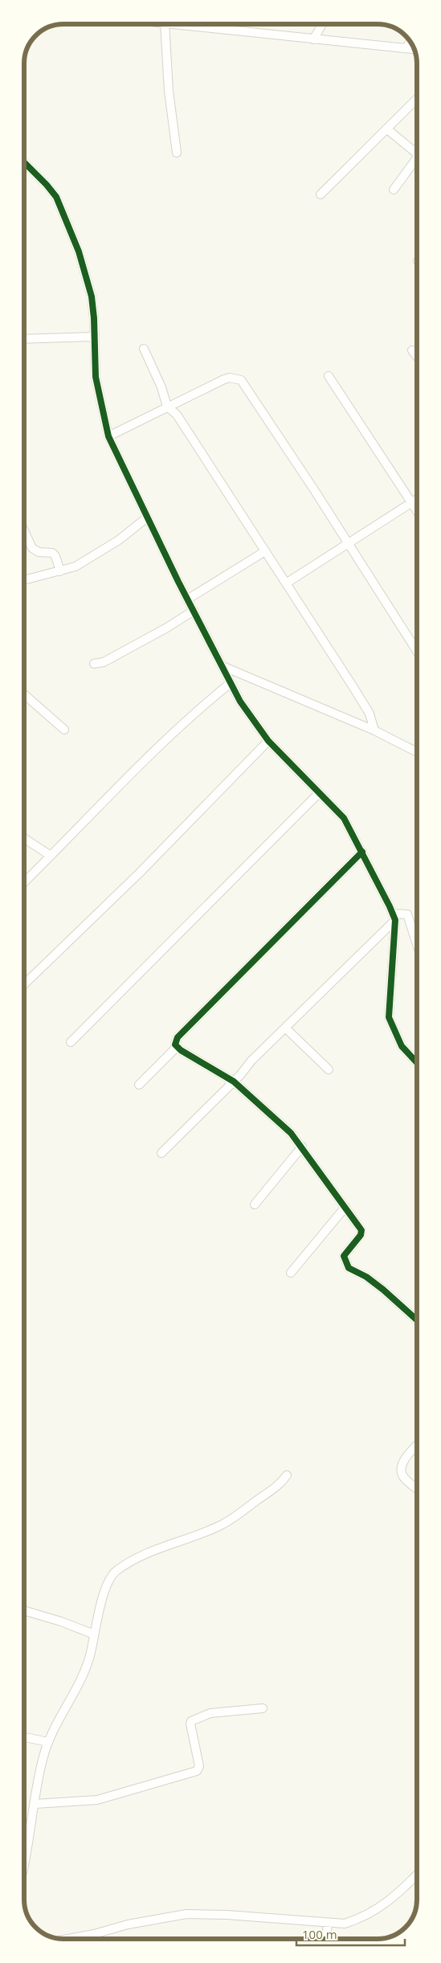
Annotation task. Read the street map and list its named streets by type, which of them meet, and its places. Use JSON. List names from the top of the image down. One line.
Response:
{"scale_bar":"100 m"}
